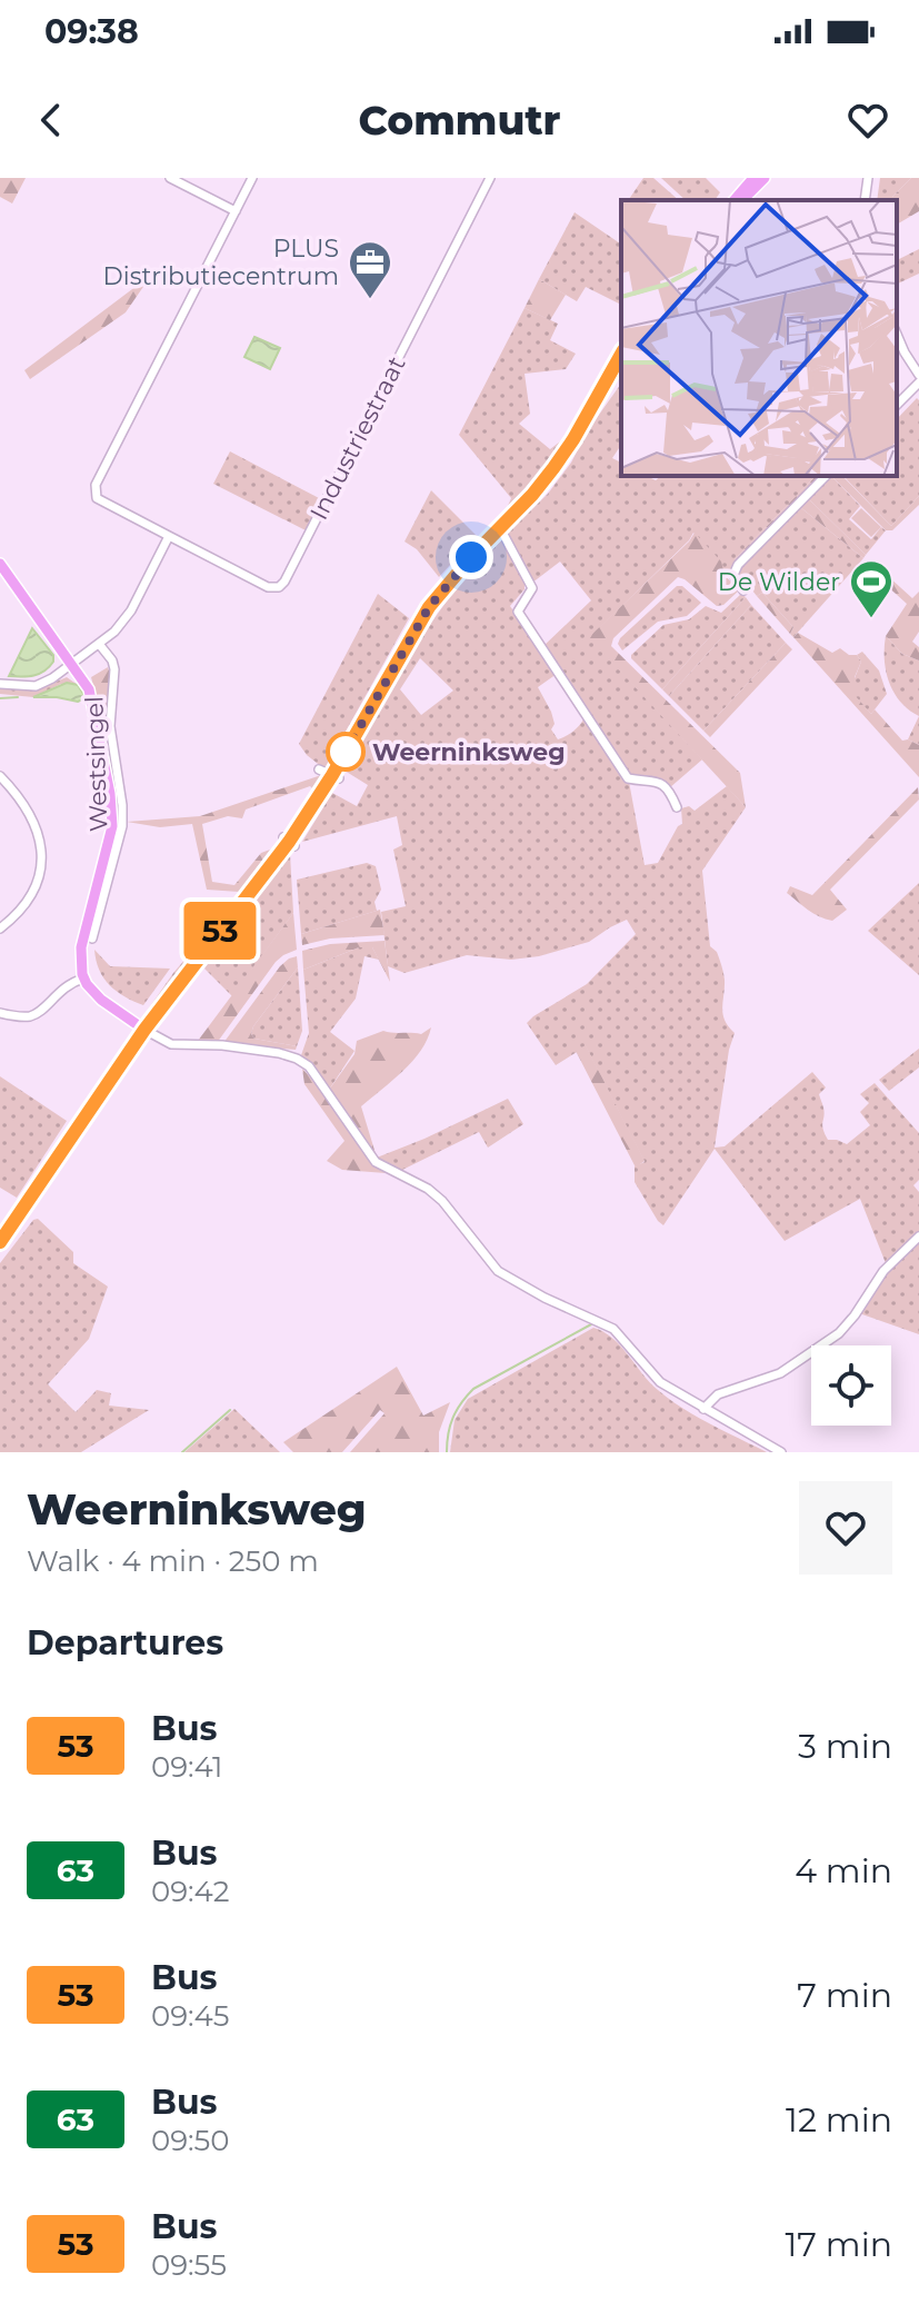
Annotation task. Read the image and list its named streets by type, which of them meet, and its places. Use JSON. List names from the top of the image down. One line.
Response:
{"streets":{"main road":["Westsingel"],"street":["Industriestraat"]},"places":{"office":["PLUS Distributiecentrum"],"sports":["De Wilder"],"other":["Weerninksweg"]},"lines":["bus line 53"],"page":{"status":"09:38","header":"Commutr","on_map":"53","heading":[["Weerninksweg","Walk · 4 min · 250 m"],"Departures"],"list":[{"mark":"53","name":"Bus","note":"09:41","value":"3 min"},{"mark":"63","name":"Bus","note":"09:42","value":"4 min"},{"mark":"53","name":"Bus","note":"09:45","value":"7 min"},{"mark":"63","name":"Bus","note":"09:50","value":"12 min"},{"mark":"53","name":"Bus","note":"09:55","value":"17 min"}]}}
